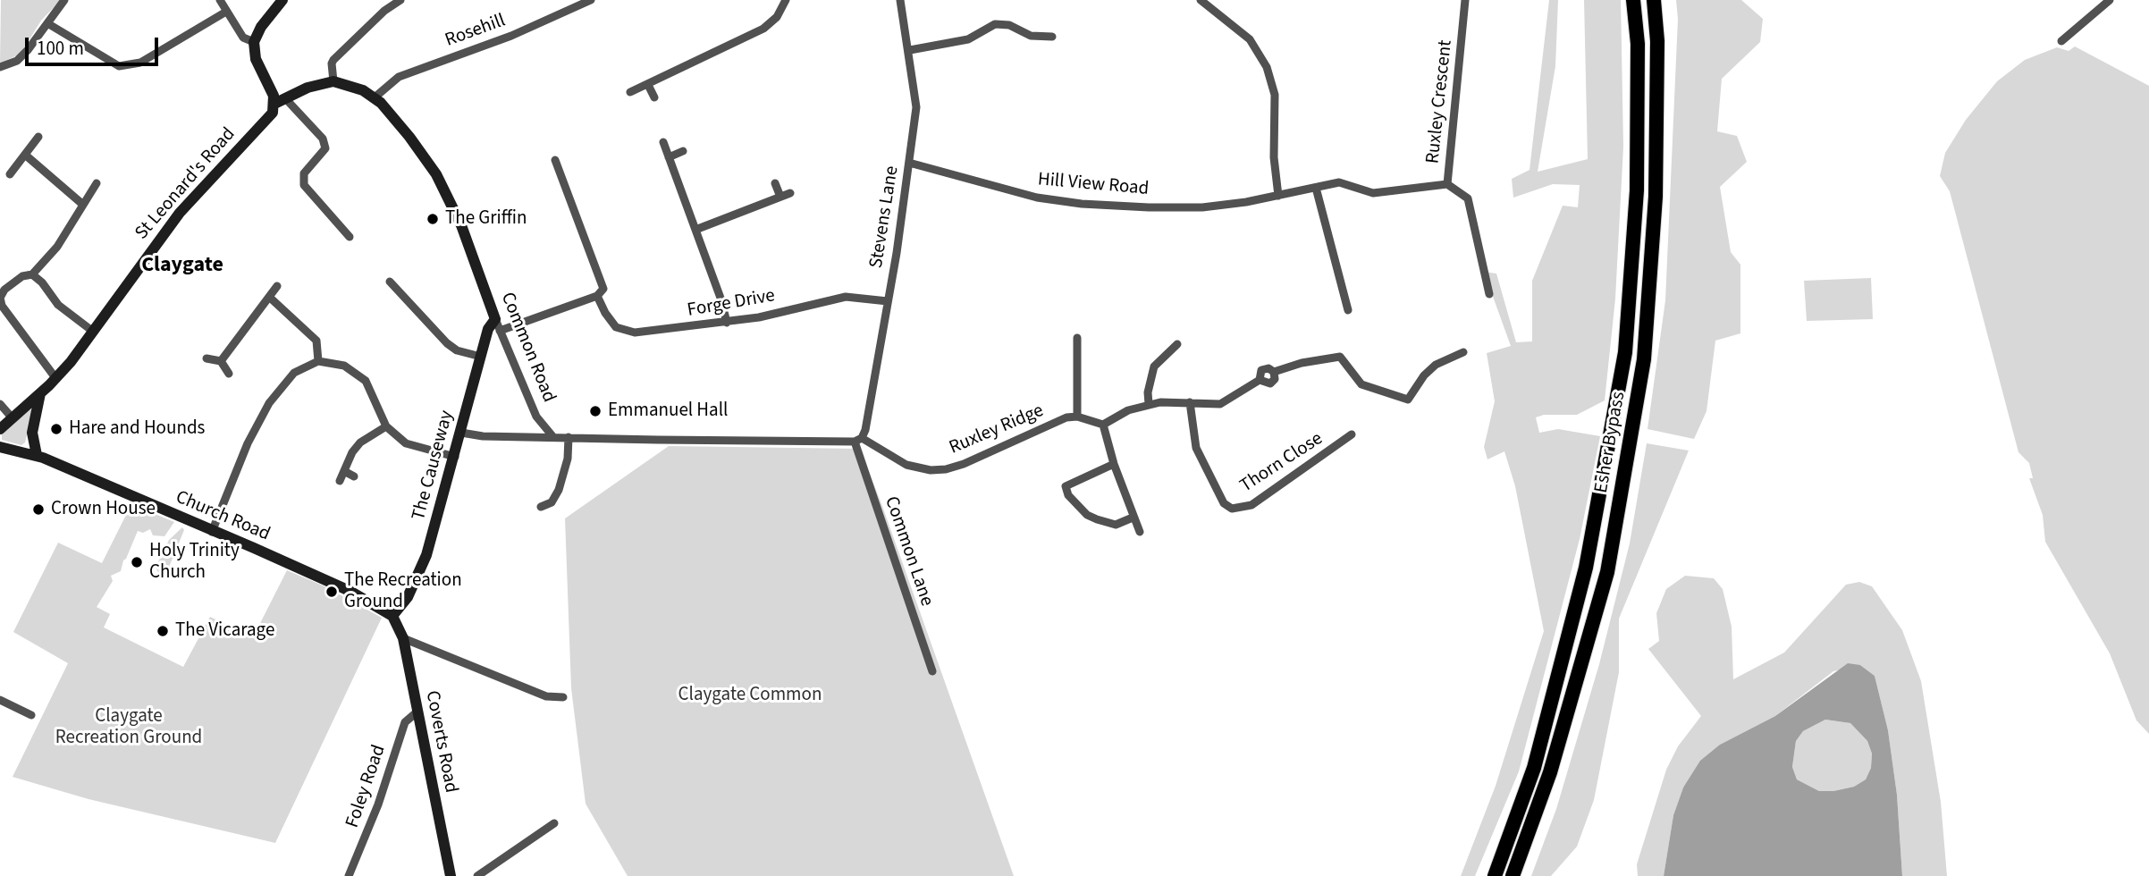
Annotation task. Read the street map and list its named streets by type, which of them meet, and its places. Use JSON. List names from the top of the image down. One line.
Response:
{"streets":{"highway":["Esher Bypass"],"street":["Rosehill","Ruxley Crescent","St Leonard's Road","Hill View Road","Stevens Lane","Forge Drive","Common Road","Ruxley Ridge","Thorn Close","The Causeway","Church Road","Common Lane","Coverts Road","Foley Road"]},"crossings":[["Rosehill","Common Road"],["Ruxley Crescent","Hill View Road"],["Hill View Road","Stevens Lane"],["Stevens Lane","Forge Drive"],["Stevens Lane","Ruxley Ridge"],["Stevens Lane","Common Lane"],["Common Road","The Causeway"],["Ruxley Ridge","Common Lane"],["The Causeway","Church Road"],["The Causeway","Coverts Road"],["Church Road","Coverts Road"],["Coverts Road","Foley Road"]],"districts":["Claygate"],"parks":["Claygate Common","Claygate Recreation Ground"],"places":["The Griffin","Emmanuel Hall","Hare and Hounds","Crown House","Holy Trinity Church","The Recreation Ground","The Vicarage"],"scale_bar":"100 m"}
